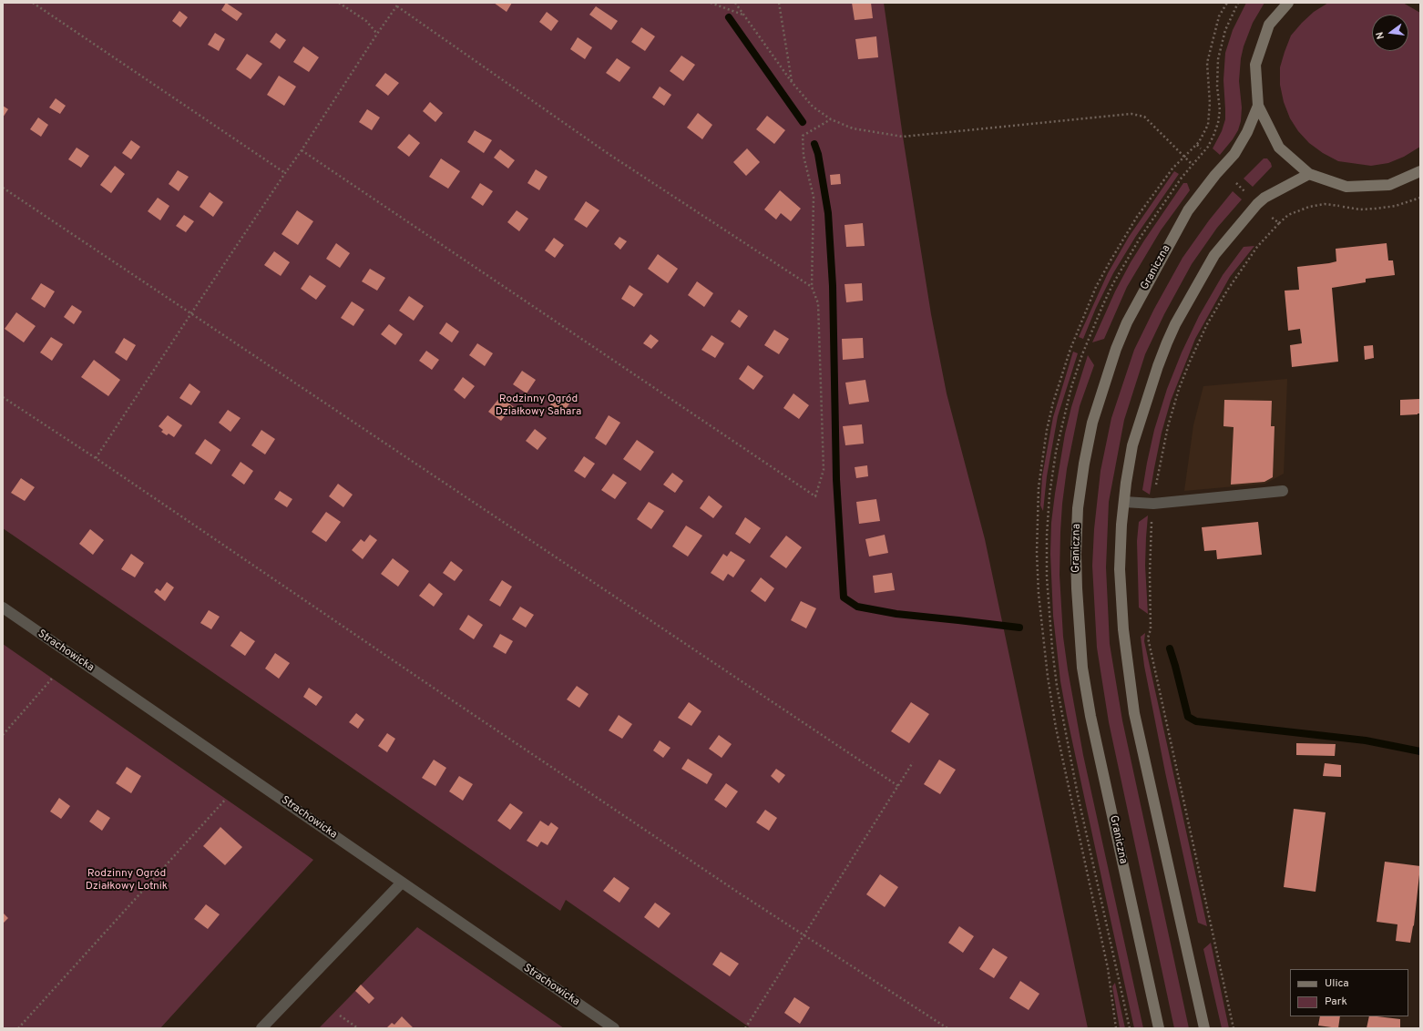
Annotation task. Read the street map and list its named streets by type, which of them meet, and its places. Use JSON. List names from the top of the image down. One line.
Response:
{"streets":{"main road":["Graniczna"],"street":["Strachowicka"]},"parks":["Rodzinny Ogród Działkowy Sahara","Rodzinny Ogród Działkowy Lotnik"],"legend":["Ulica","Park"],"north":"left"}
